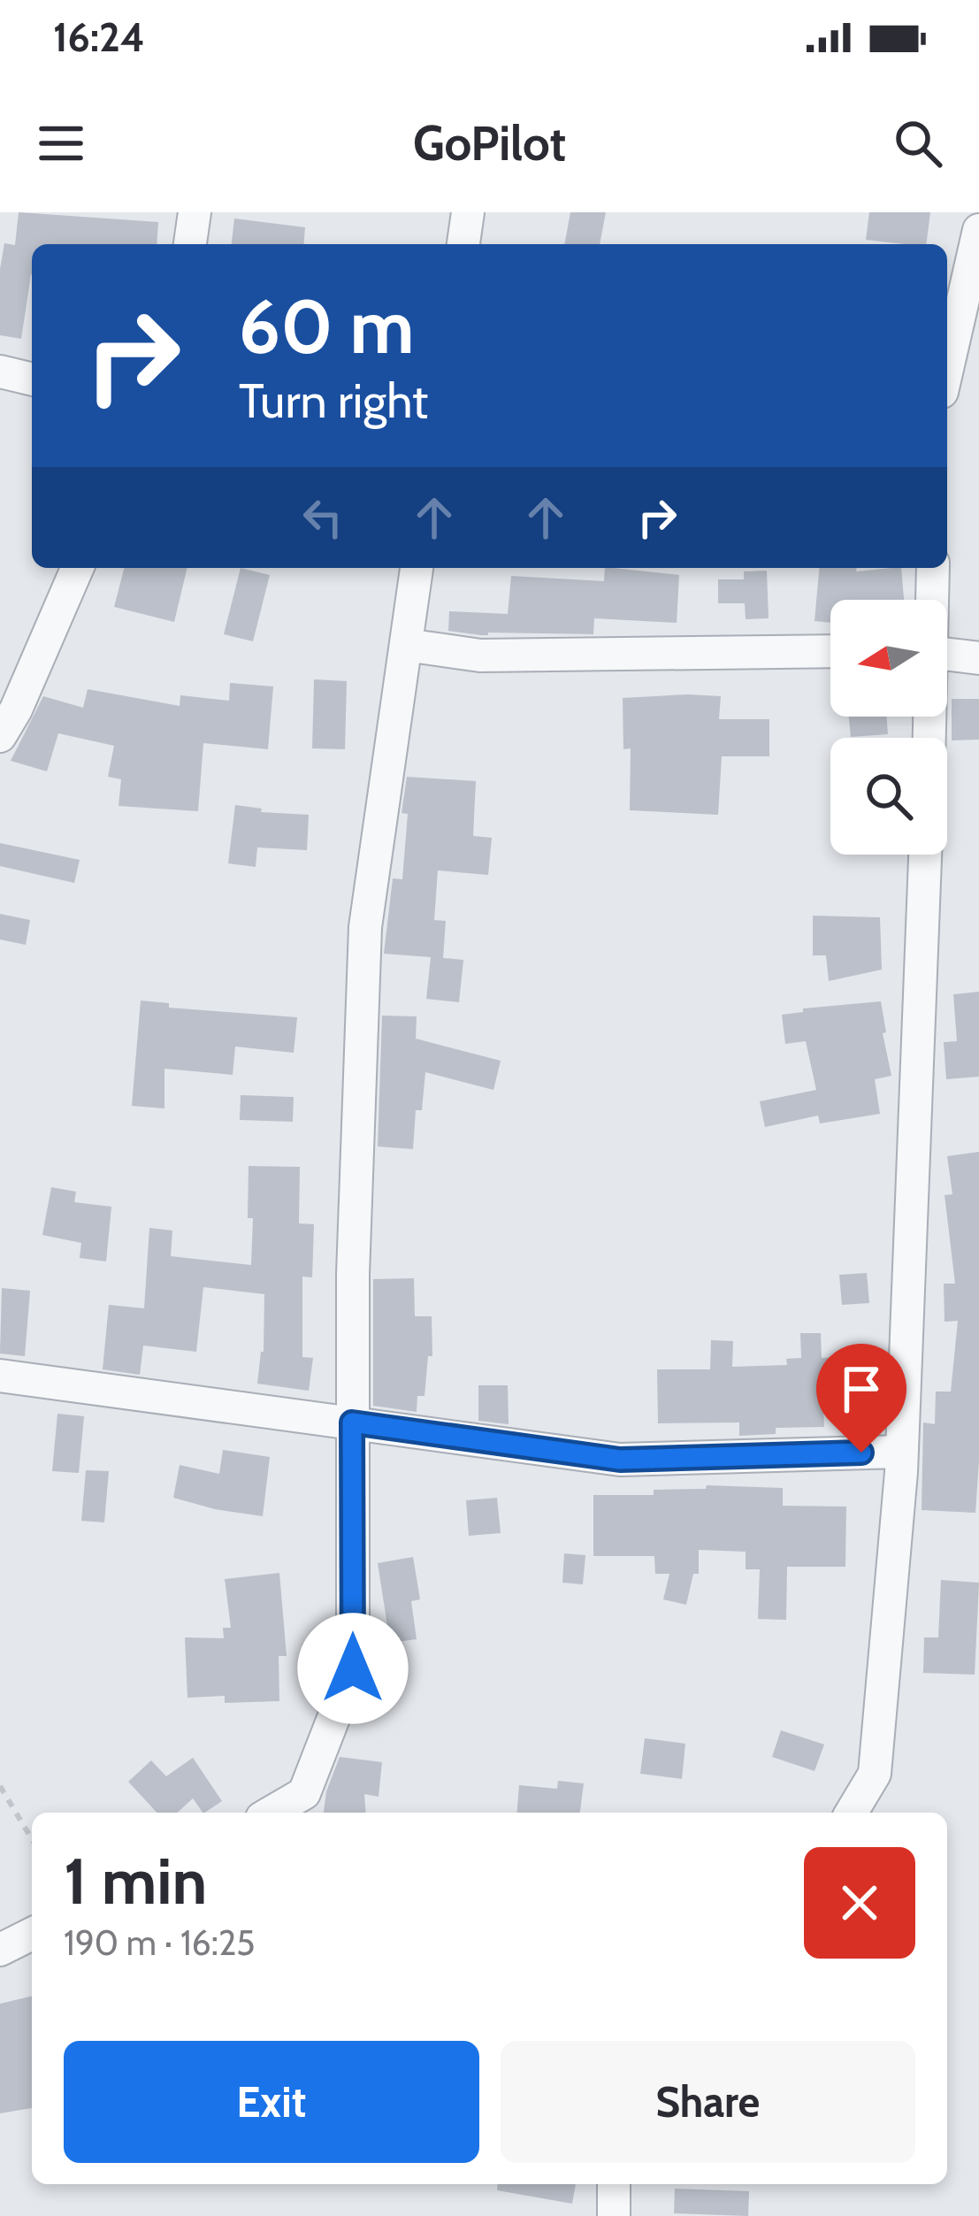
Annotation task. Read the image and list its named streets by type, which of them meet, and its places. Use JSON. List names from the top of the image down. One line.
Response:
{"north":"left","page":{"status":"16:24","header":"GoPilot","turn":["60 m","Turn right"],"heading":["1 min","190 m · 16:25"],"buttons":["Exit","Share"]}}
